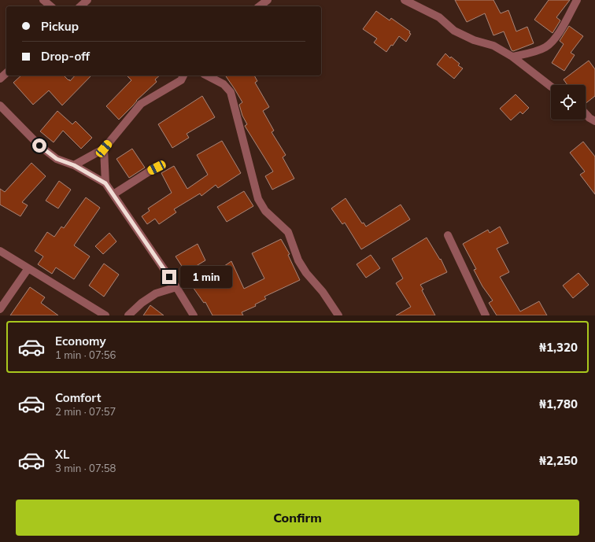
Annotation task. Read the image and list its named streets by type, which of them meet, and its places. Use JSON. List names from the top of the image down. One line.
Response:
{"page":{"banner":["Pickup","Drop-off"],"bubble":"1 min","list":[{"name":"Economy","note":"1 min · 07:56","value":"₦1,320"},{"name":"Comfort","note":"2 min · 07:57","value":"₦1,780"},{"name":"XL","note":"3 min · 07:58","value":"₦2,250"}],"buttons":"Confirm"}}
